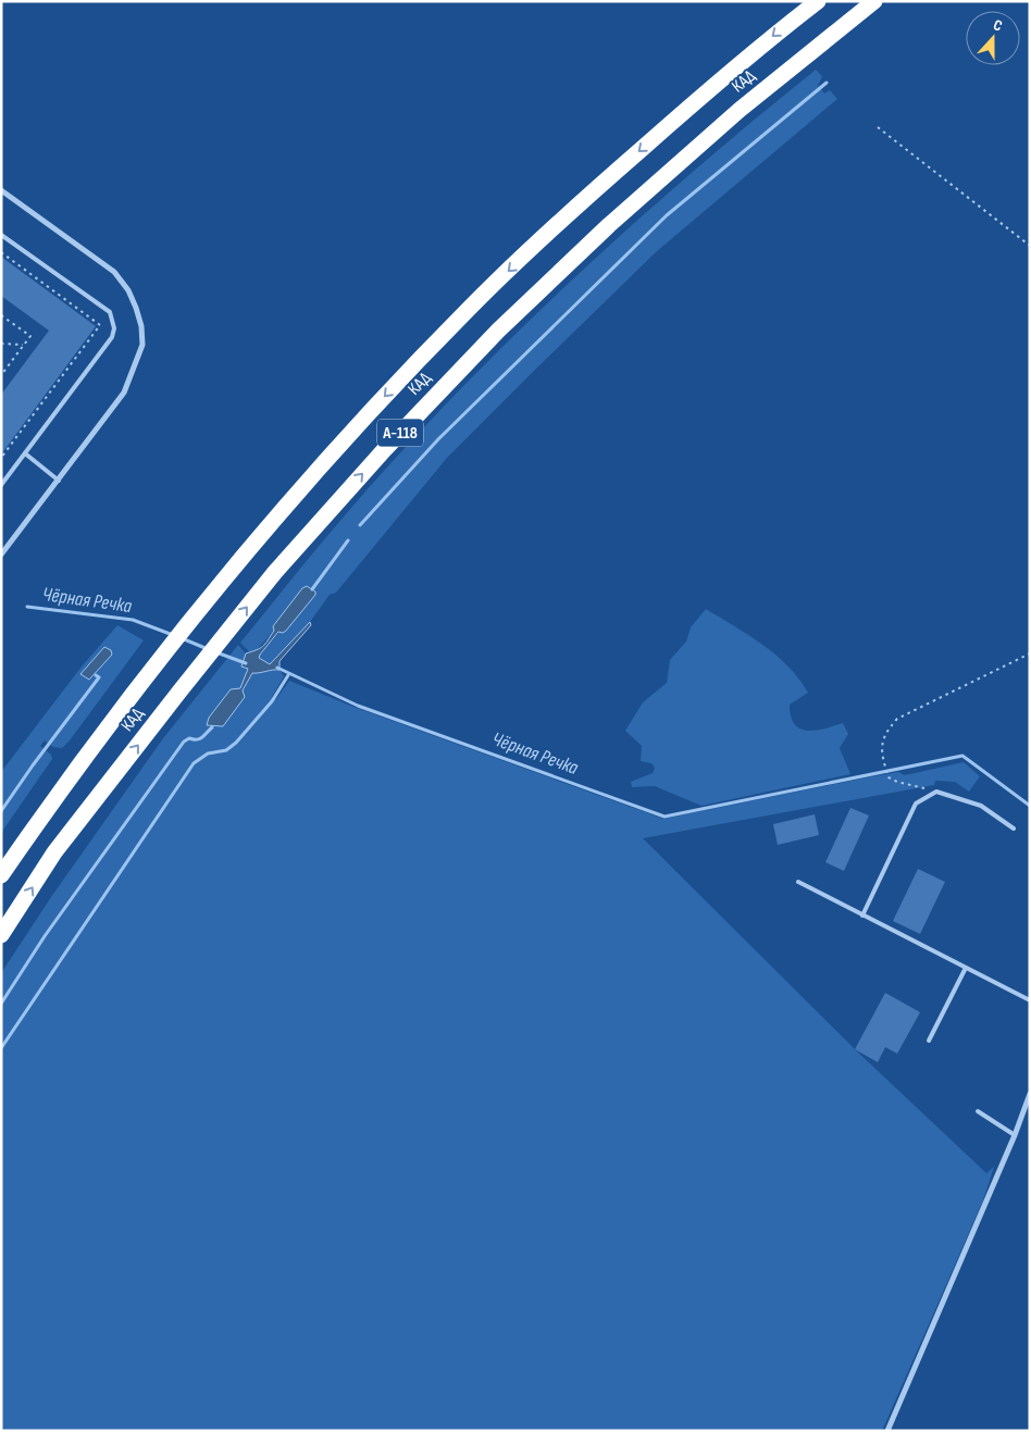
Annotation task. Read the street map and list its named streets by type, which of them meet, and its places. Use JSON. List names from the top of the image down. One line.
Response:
{"streets":{"highway":["КАД","А-118"]},"water":["Чёрная Речка"],"north":"top"}
